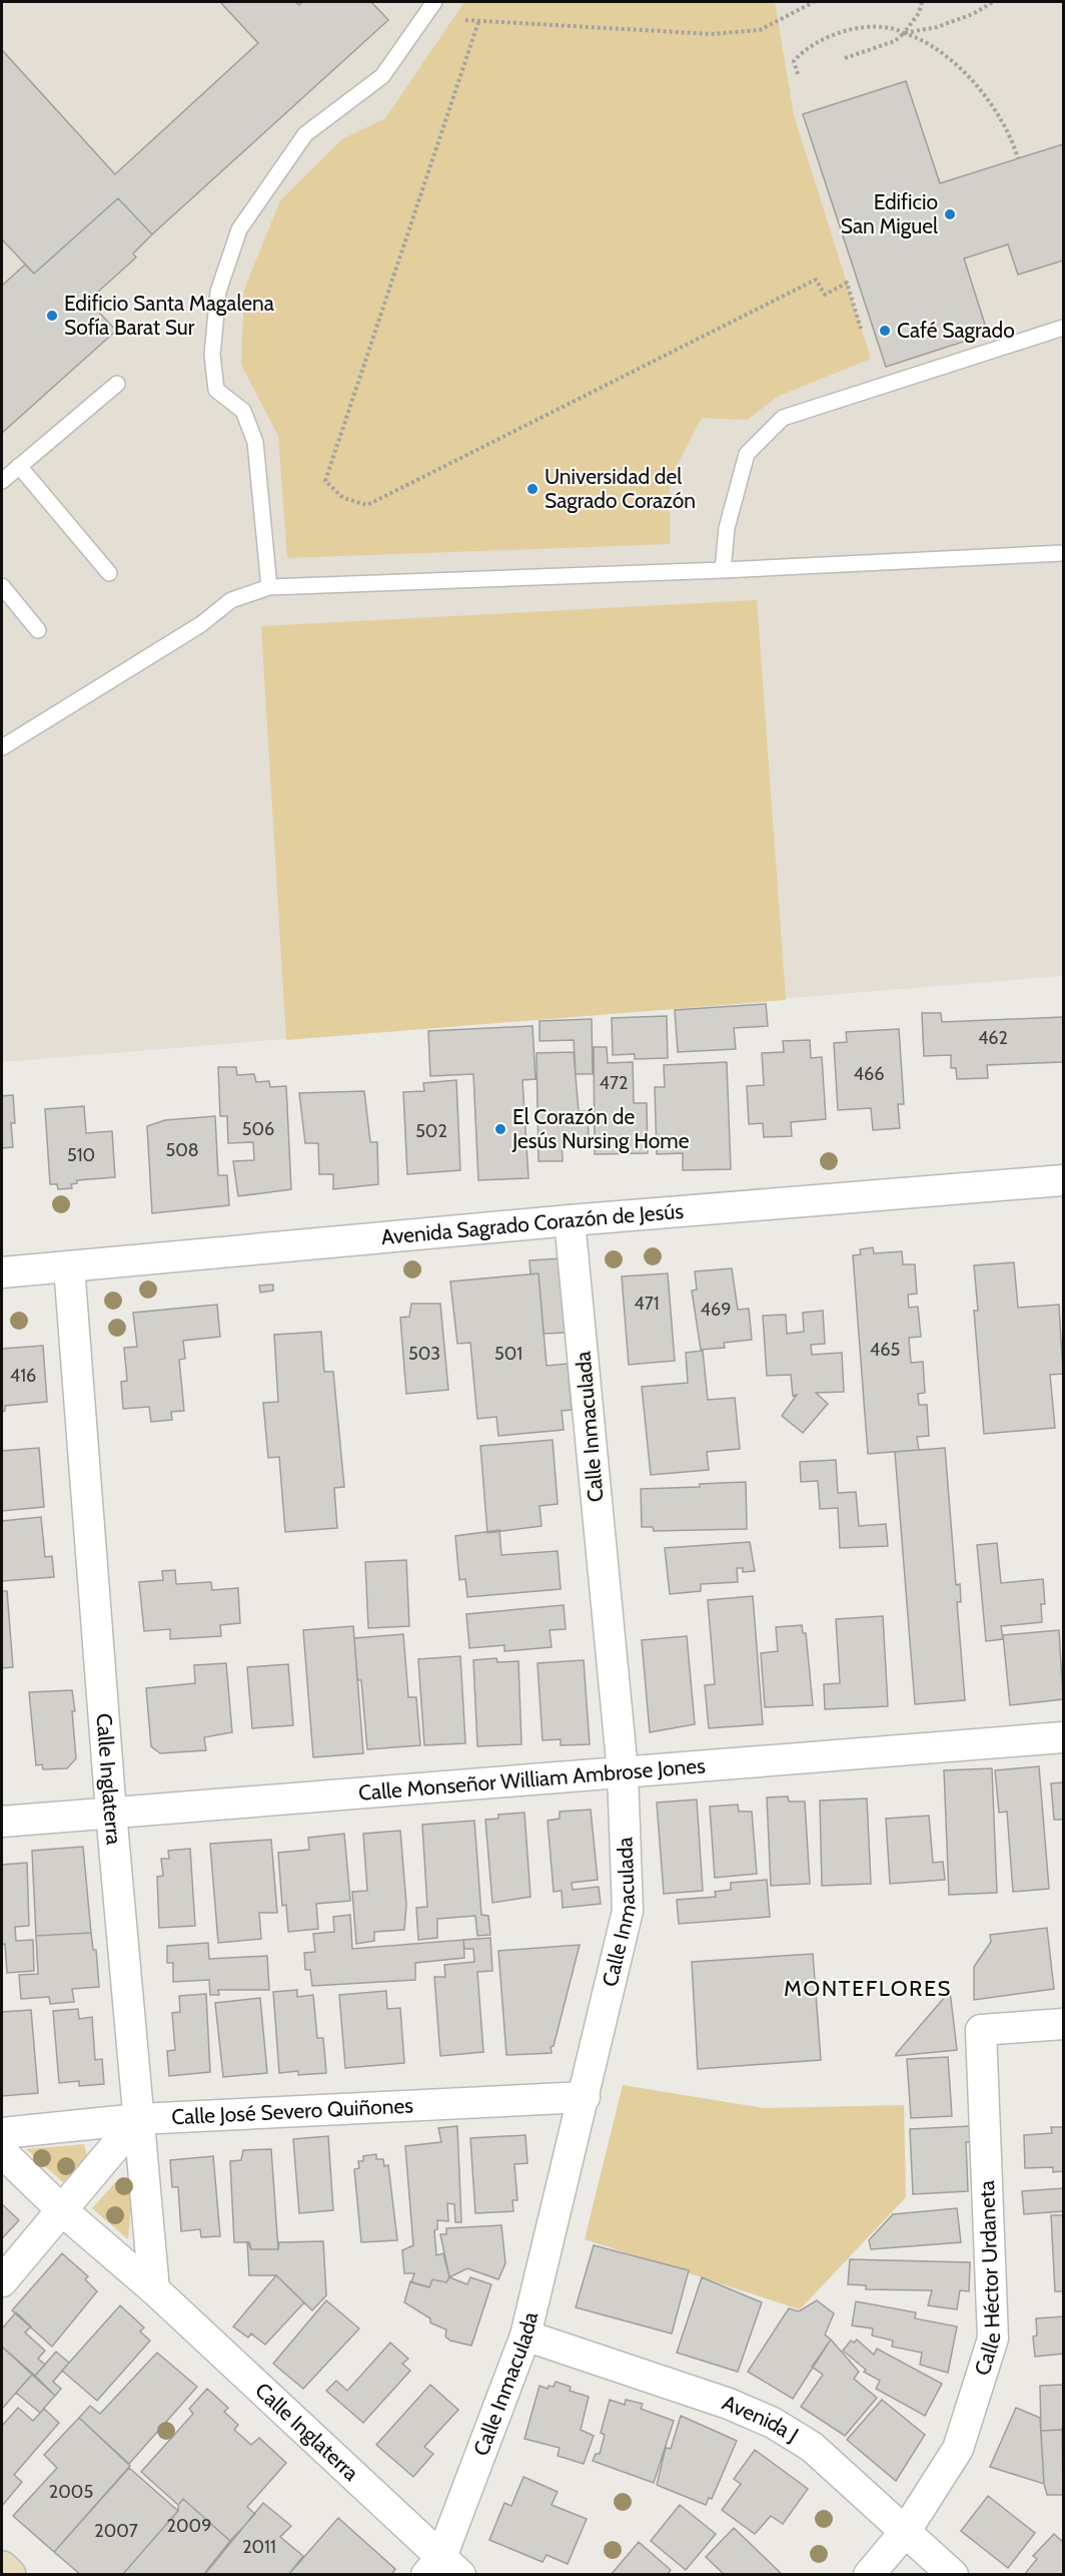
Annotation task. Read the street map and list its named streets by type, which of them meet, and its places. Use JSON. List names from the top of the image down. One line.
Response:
{"streets":{"street":["Avenida Sagrado Corazón de Jesús","Calle Inmaculada","Calle Inglaterra","Calle Monseñor William Ambrose Jones","Calle José Severo Quiñones","Calle Héctor Urdaneta","Avenida J"]},"crossings":[["Avenida Sagrado Corazón de Jesús","Calle Inmaculada"],["Avenida Sagrado Corazón de Jesús","Calle Inglaterra"],["Calle Inmaculada","Calle Inglaterra"],["Calle Inmaculada","Calle Monseñor William Ambrose Jones"],["Calle Inmaculada","Calle José Severo Quiñones"],["Calle Inmaculada","Avenida J"],["Calle Inglaterra","Calle Monseñor William Ambrose Jones"],["Calle Inglaterra","Calle José Severo Quiñones"],["Calle Héctor Urdaneta","Avenida J"]],"districts":["MONTEFLORES"],"places":["Edificio San Miguel","Edificio Santa Magalena Sofía Barat Sur","Café Sagrado","Universidad del Sagrado Corazón","El Corazón de Jesús Nursing Home"],"house_numbers":["462","466","472","506","502","508","510","471","469","465","503","501","416","2005","2009","2007","2011"]}
